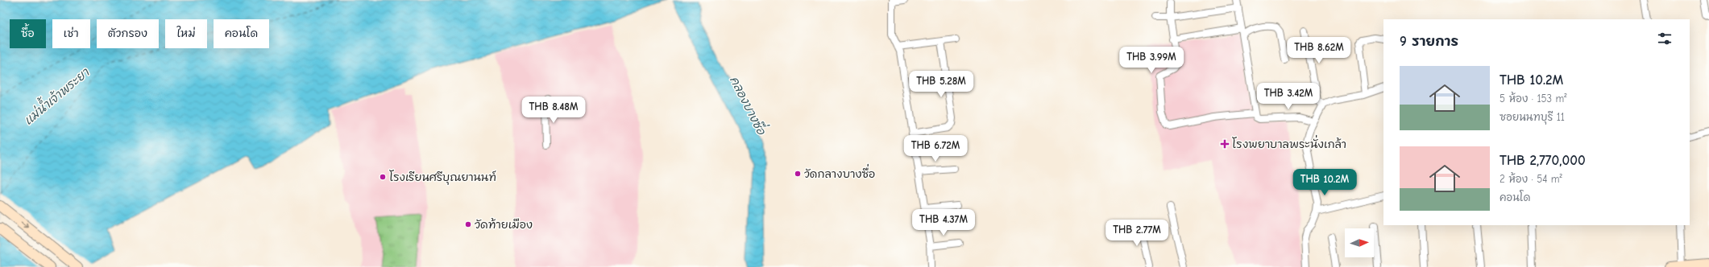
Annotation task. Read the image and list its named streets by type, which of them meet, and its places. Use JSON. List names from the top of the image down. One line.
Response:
{"water":["แม่น้ำเจ้าพระยา","คลองบางซื่อ"],"places":{"health":["โรงพยาบาลพระนั่งเกล้า"],"other":["วัดกลางบางซื่อ","โรงเรียนศรีบุณยานนท์","วัดท้ายเมือง"]},"north":"right","page":{"chip":["ซื้อ","เช่า","ตัวกรอง","ใหม่","คอนโด"],"heading":"9 รายการ","price":["THB 8.62M","THB 3.99M","THB 5.28M","THB 3.42M","THB 8.48M","THB 6.72M","THB 10.2M","THB 4.37M","THB 2.77M"],"list":[{"name":"THB 10.2M","note":"5 ห้อง · 153 m² · ซอยนนทบุรี 11"},{"name":"THB 2,770,000","note":"2 ห้อง · 54 m² · คอนโด"}]}}
